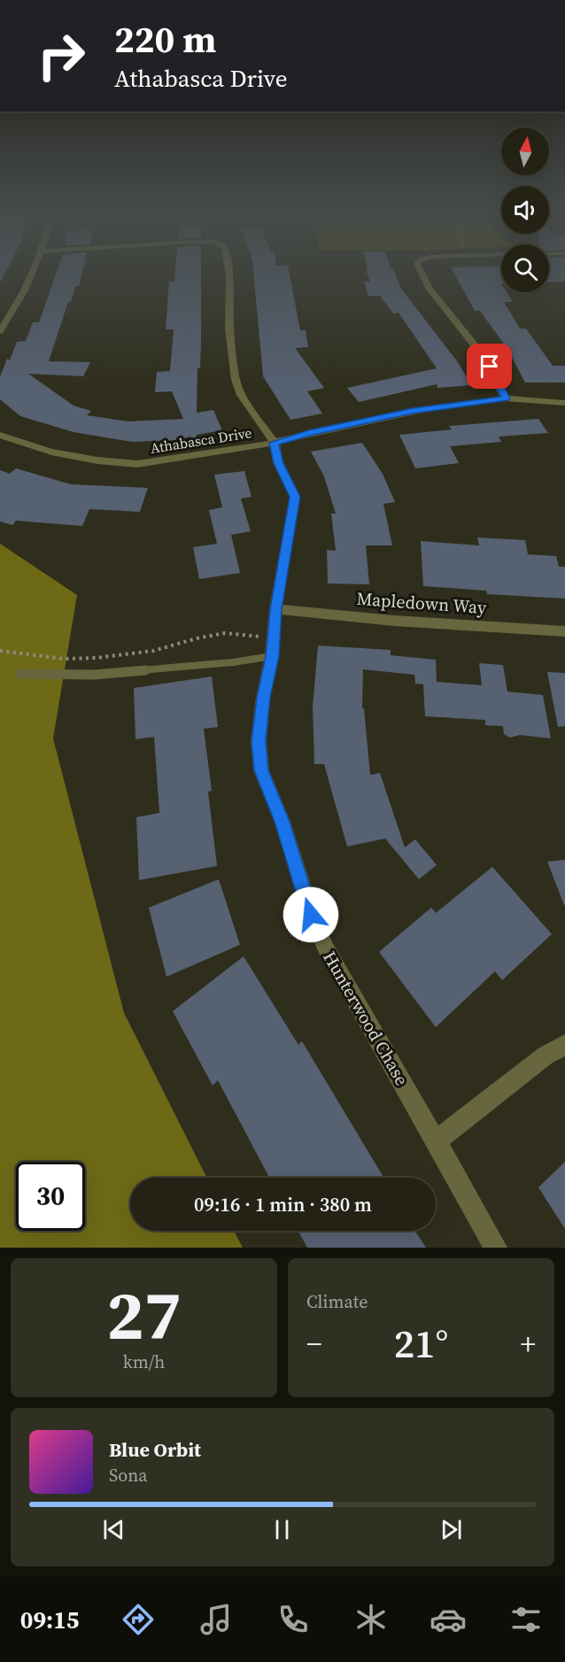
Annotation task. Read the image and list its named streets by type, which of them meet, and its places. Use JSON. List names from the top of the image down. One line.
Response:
{"streets":{"street":["Athabasca Drive","Mapledown Way","Hunterwood Chase"]},"crossings":[["Athabasca Drive","Hunterwood Chase"],["Mapledown Way","Hunterwood Chase"]],"north":"top","page":{"turn":["220 m","Athabasca Drive"],"limit":"30","trip":"09:16 · 1 min · 380 m","tile":[["27","km/h"],"Climate"],"heat":["−","21°","+"],"song":["Blue Orbit","Sona"],"tabs":"09:15"}}
